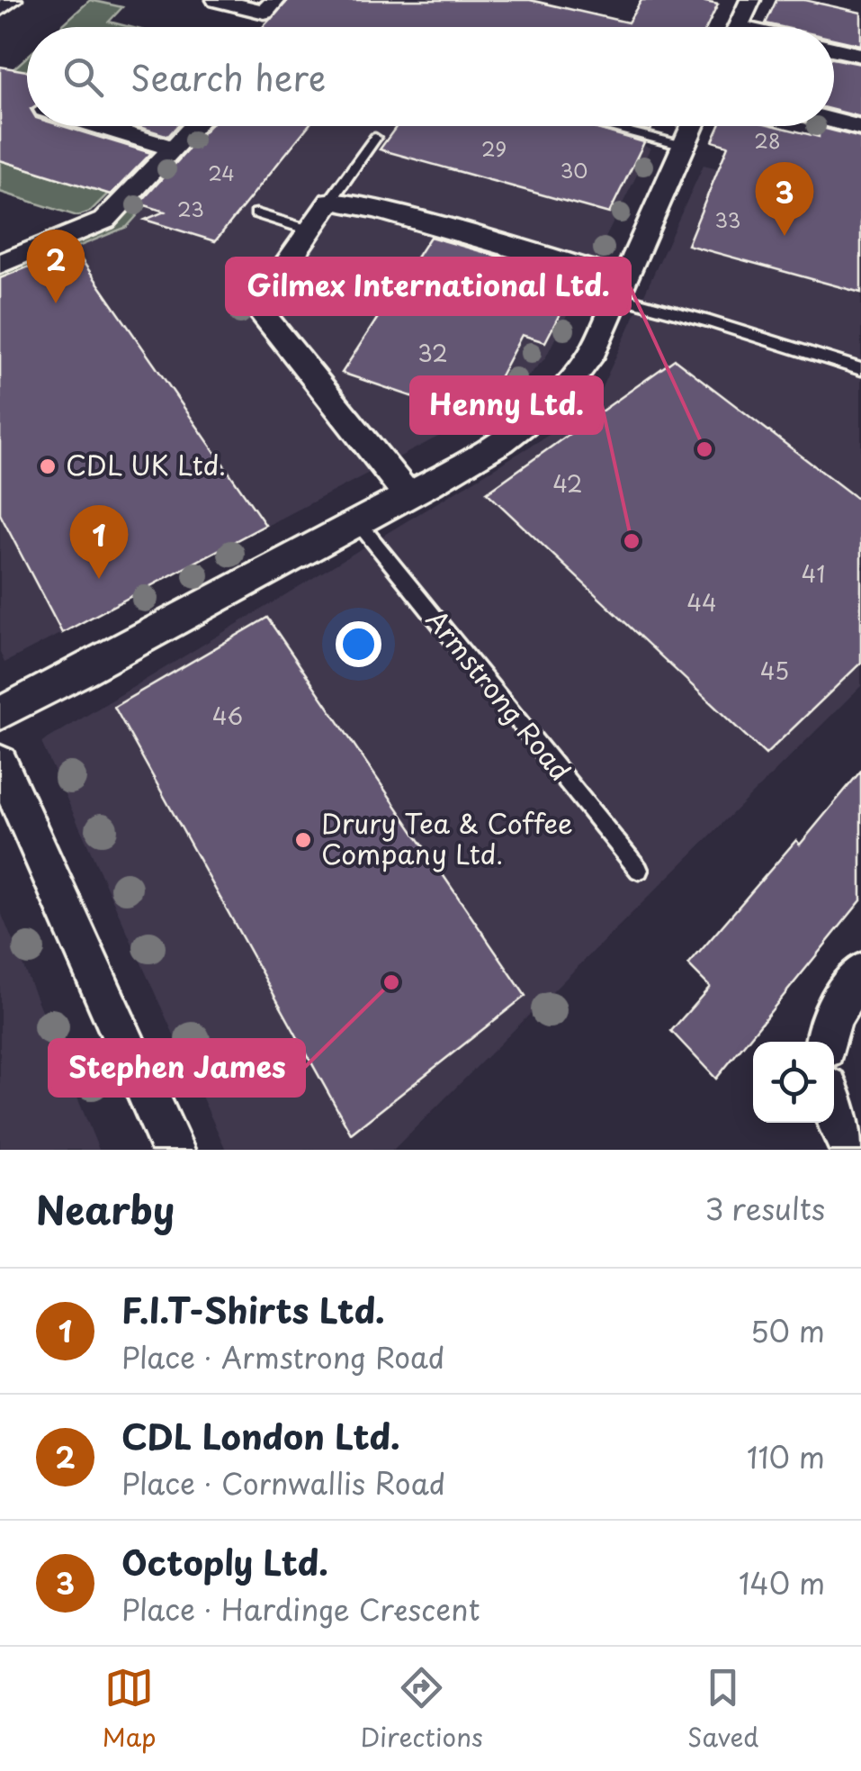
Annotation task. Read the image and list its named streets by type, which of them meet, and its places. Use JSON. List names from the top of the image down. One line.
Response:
{"streets":{"lane":["Armstrong Road"]},"places":["Gilmex International Ltd.","CDL UK Ltd.","Henny Ltd.","Drury Tea & Coffee Company Ltd.","Stephen James"],"house_numbers":["28","29","30","24","23","33","32","42","41","44","45","46"],"page":{"search":"Search here","pins":["3","2","1"],"heading":["Nearby","3 results"],"list":[{"mark":"1","name":"F.I.T-Shirts Ltd.","note":"Place · Armstrong Road","value":"50 m"},{"mark":"2","name":"CDL London Ltd.","note":"Place · Cornwallis Road","value":"110 m"},{"mark":"3","name":"Octoply Ltd.","note":"Place · Hardinge Crescent","value":"140 m"}],"nav":["Map","Directions","Saved"]}}
